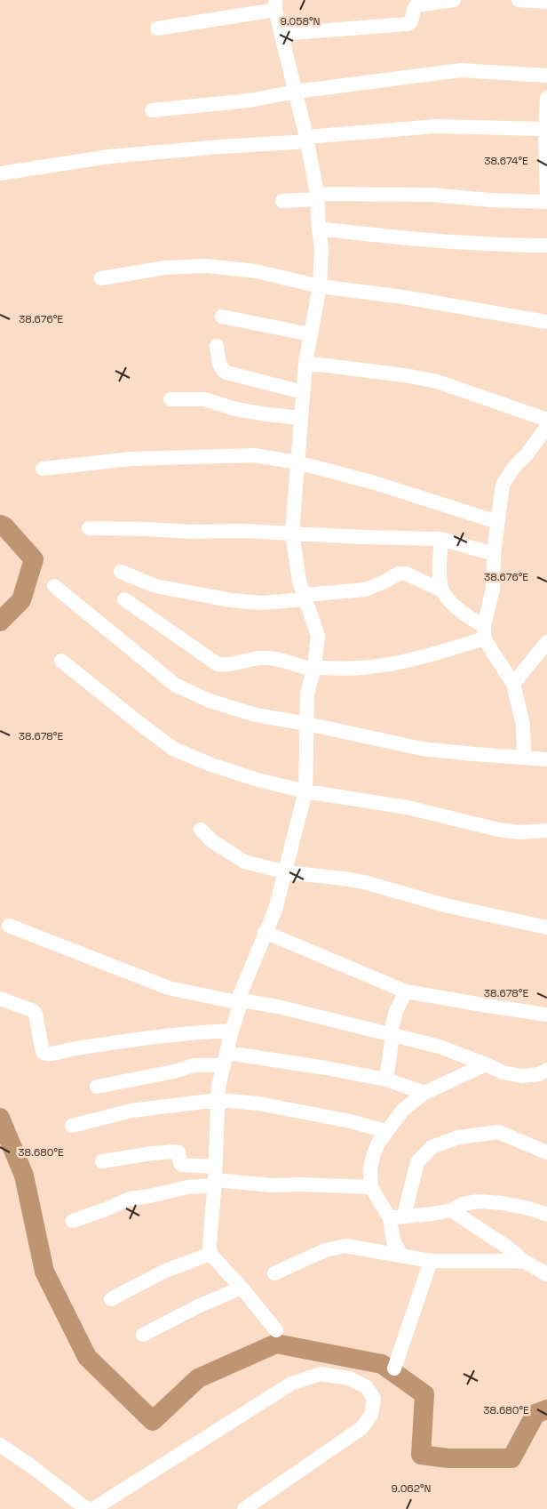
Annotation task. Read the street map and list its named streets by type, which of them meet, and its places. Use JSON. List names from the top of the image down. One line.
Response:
{"coordinates":["9.058°N","38.674°E","38.676°E","38.678°E","38.680°E","9.062°N"]}
